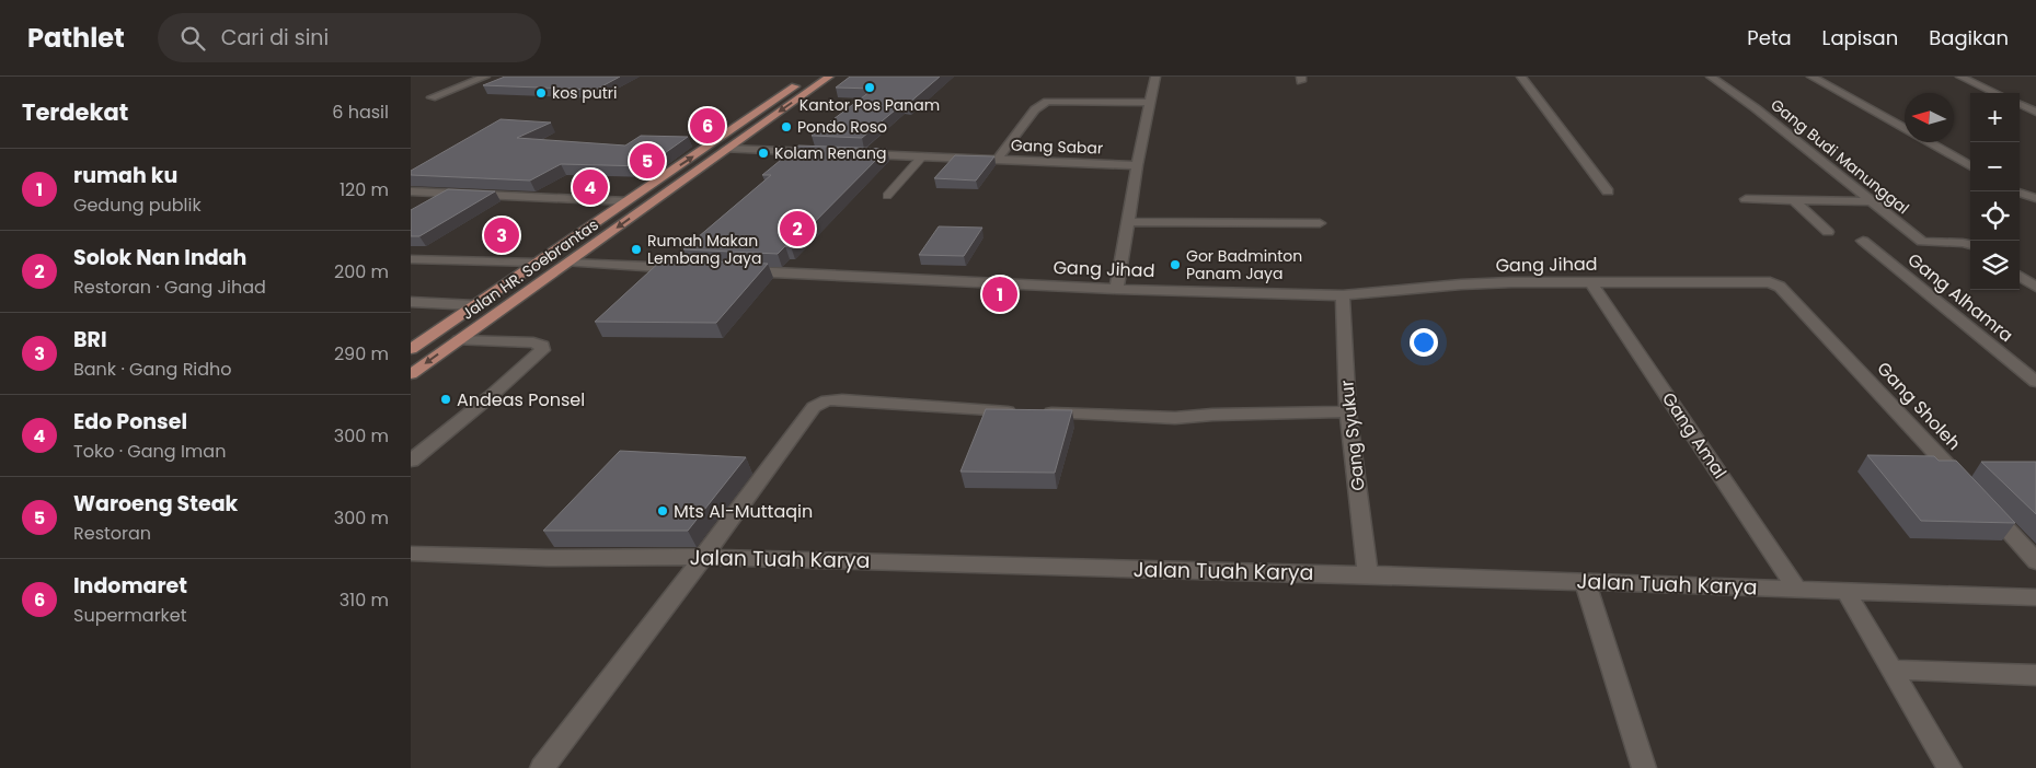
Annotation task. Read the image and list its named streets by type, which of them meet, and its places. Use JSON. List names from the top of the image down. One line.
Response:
{"streets":{"main road":["Jalan HR. Soebrantas"],"street":["Gang Sabar","Gang Budi Manunggal","Gang Jihad","Gang Alhamra","Gang Sholeh","Gang Syukur","Gang Amal","Jalan Tuah Karya"]},"crossings":[["Gang Jihad","Gang Sholeh"],["Gang Jihad","Gang Syukur"],["Gang Jihad","Gang Amal"],["Gang Syukur","Jalan Tuah Karya"],["Gang Amal","Jalan Tuah Karya"]],"places":["Kantor Pos Panam","kos putri","Pondo Roso","Kolam Renang","Rumah Makan Lembang Jaya","Gor Badminton Panam Jaya","Andeas Ponsel","Mts Al-Muttaqin"],"north":"left","page":{"header":"Pathlet","search":"Cari di sini","nav":["Peta","Lapisan","Bagikan"],"heading":["Terdekat","6 hasil"],"map_buttons":["+","−"],"pins":["6","5","4","2","3","1"],"list":[{"mark":"1","name":"rumah ku","note":"Gedung publik","value":"120 m"},{"mark":"2","name":"Solok Nan Indah","note":"Restoran · Gang Jihad","value":"200 m"},{"mark":"3","name":"BRI","note":"Bank · Gang Ridho","value":"290 m"},{"mark":"4","name":"Edo Ponsel","note":"Toko · Gang Iman","value":"300 m"},{"mark":"5","name":"Waroeng Steak","note":"Restoran","value":"300 m"},{"mark":"6","name":"Indomaret","note":"Supermarket","value":"310 m"}]}}
